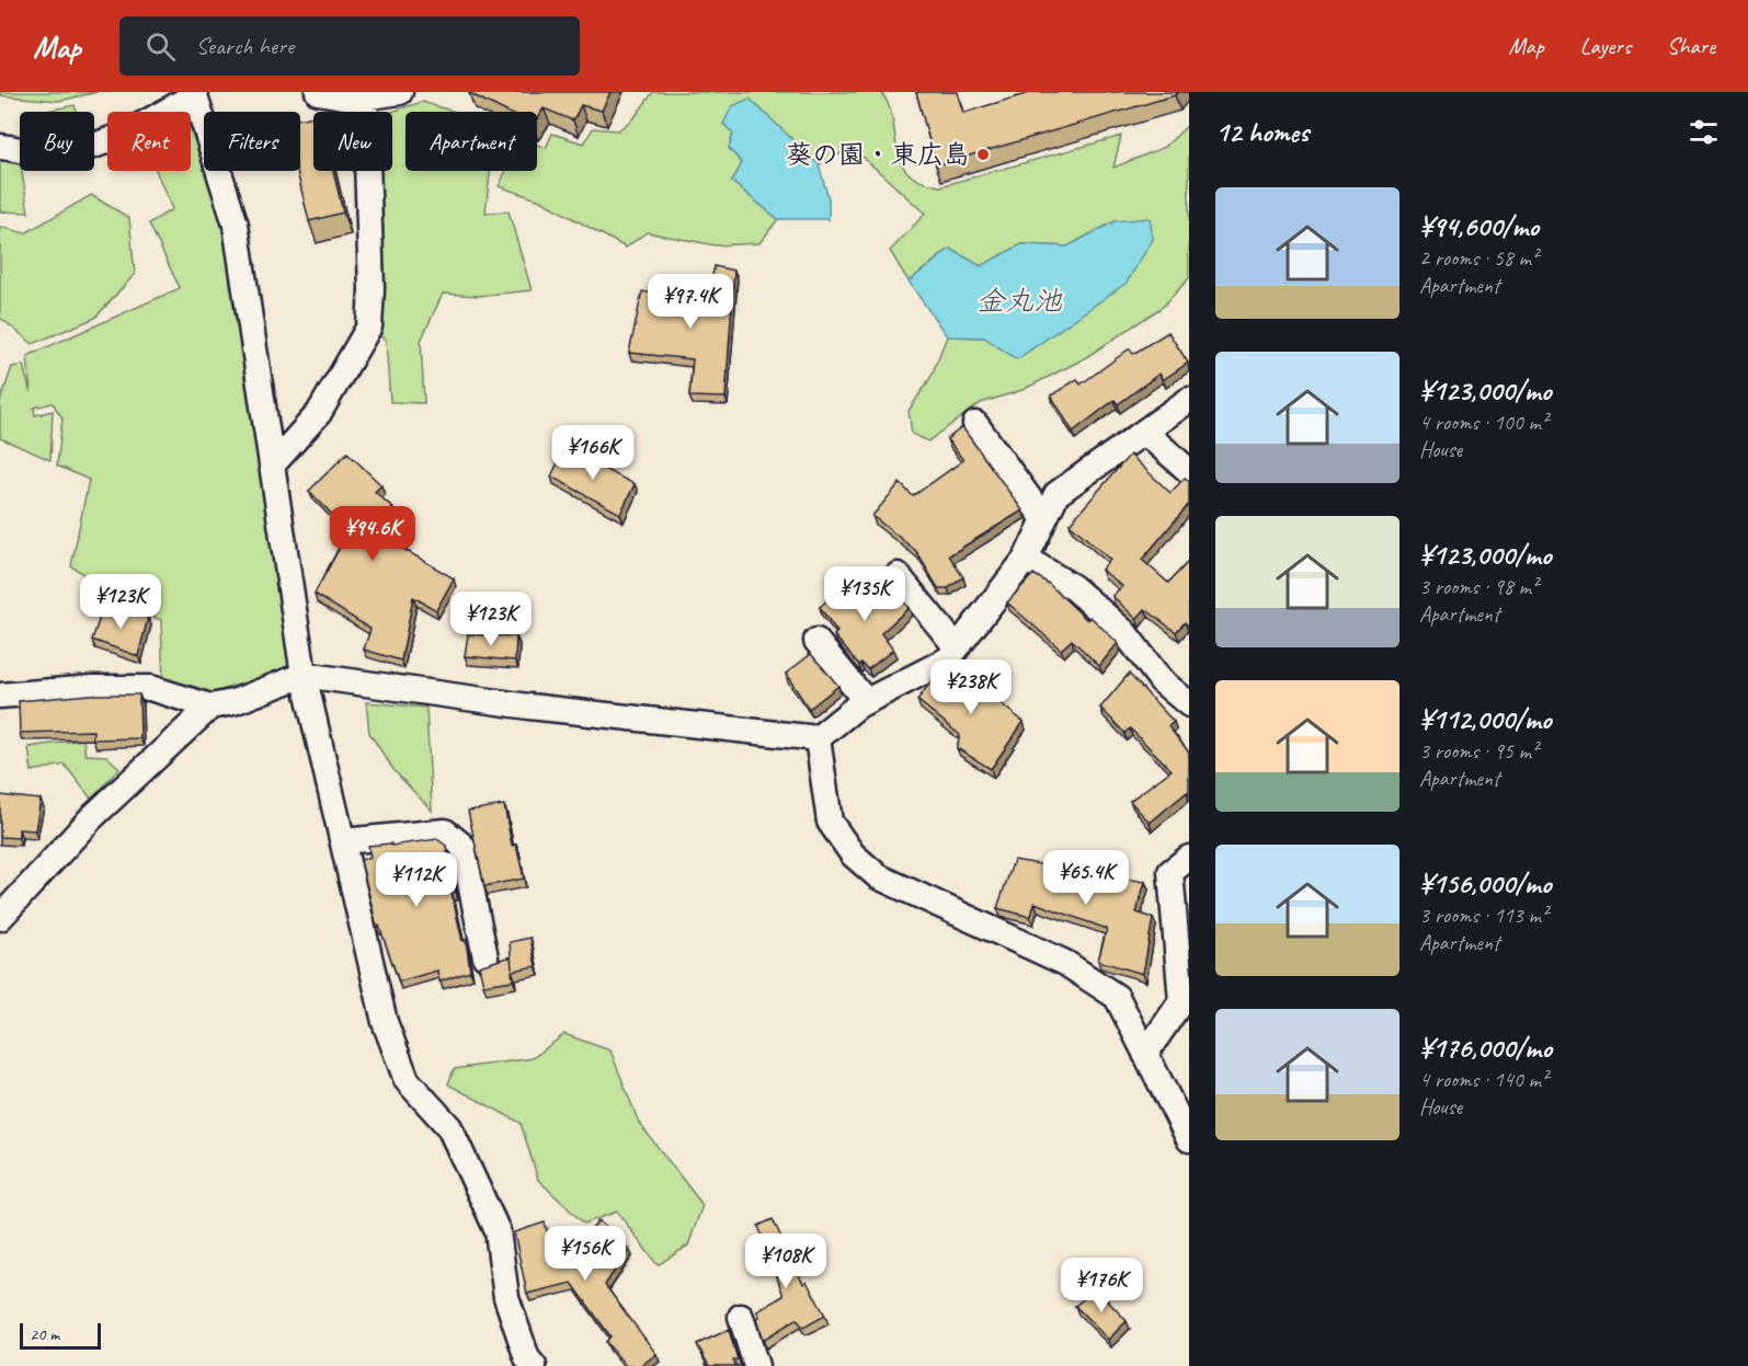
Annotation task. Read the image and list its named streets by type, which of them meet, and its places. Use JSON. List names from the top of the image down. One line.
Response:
{"water":["金丸池"],"places":["葵の園・東広島"],"scale_bar":"20 m","page":{"header":"Map","search":"Search here","nav":["Map","Layers","Share"],"heading":"12 homes","chip":["Buy","Rent","Filters","New","Apartment"],"list":[{"name":"¥94,600/mo","note":"2 rooms · 58 m² · Apartment"},{"name":"¥123,000/mo","note":"4 rooms · 100 m² · House"},{"name":"¥123,000/mo","note":"3 rooms · 98 m² · Apartment"},{"name":"¥112,000/mo","note":"3 rooms · 95 m² · Apartment"},{"name":"¥156,000/mo","note":"3 rooms · 113 m² · Apartment"},{"name":"¥176,000/mo","note":"4 rooms · 140 m² · House"}],"price":["¥97.4K","¥166K","¥94.6K","¥135K","¥123K","¥123K","¥238K","¥65.4K","¥112K","¥156K","¥108K","¥176K"],"scale":"20 m"}}
